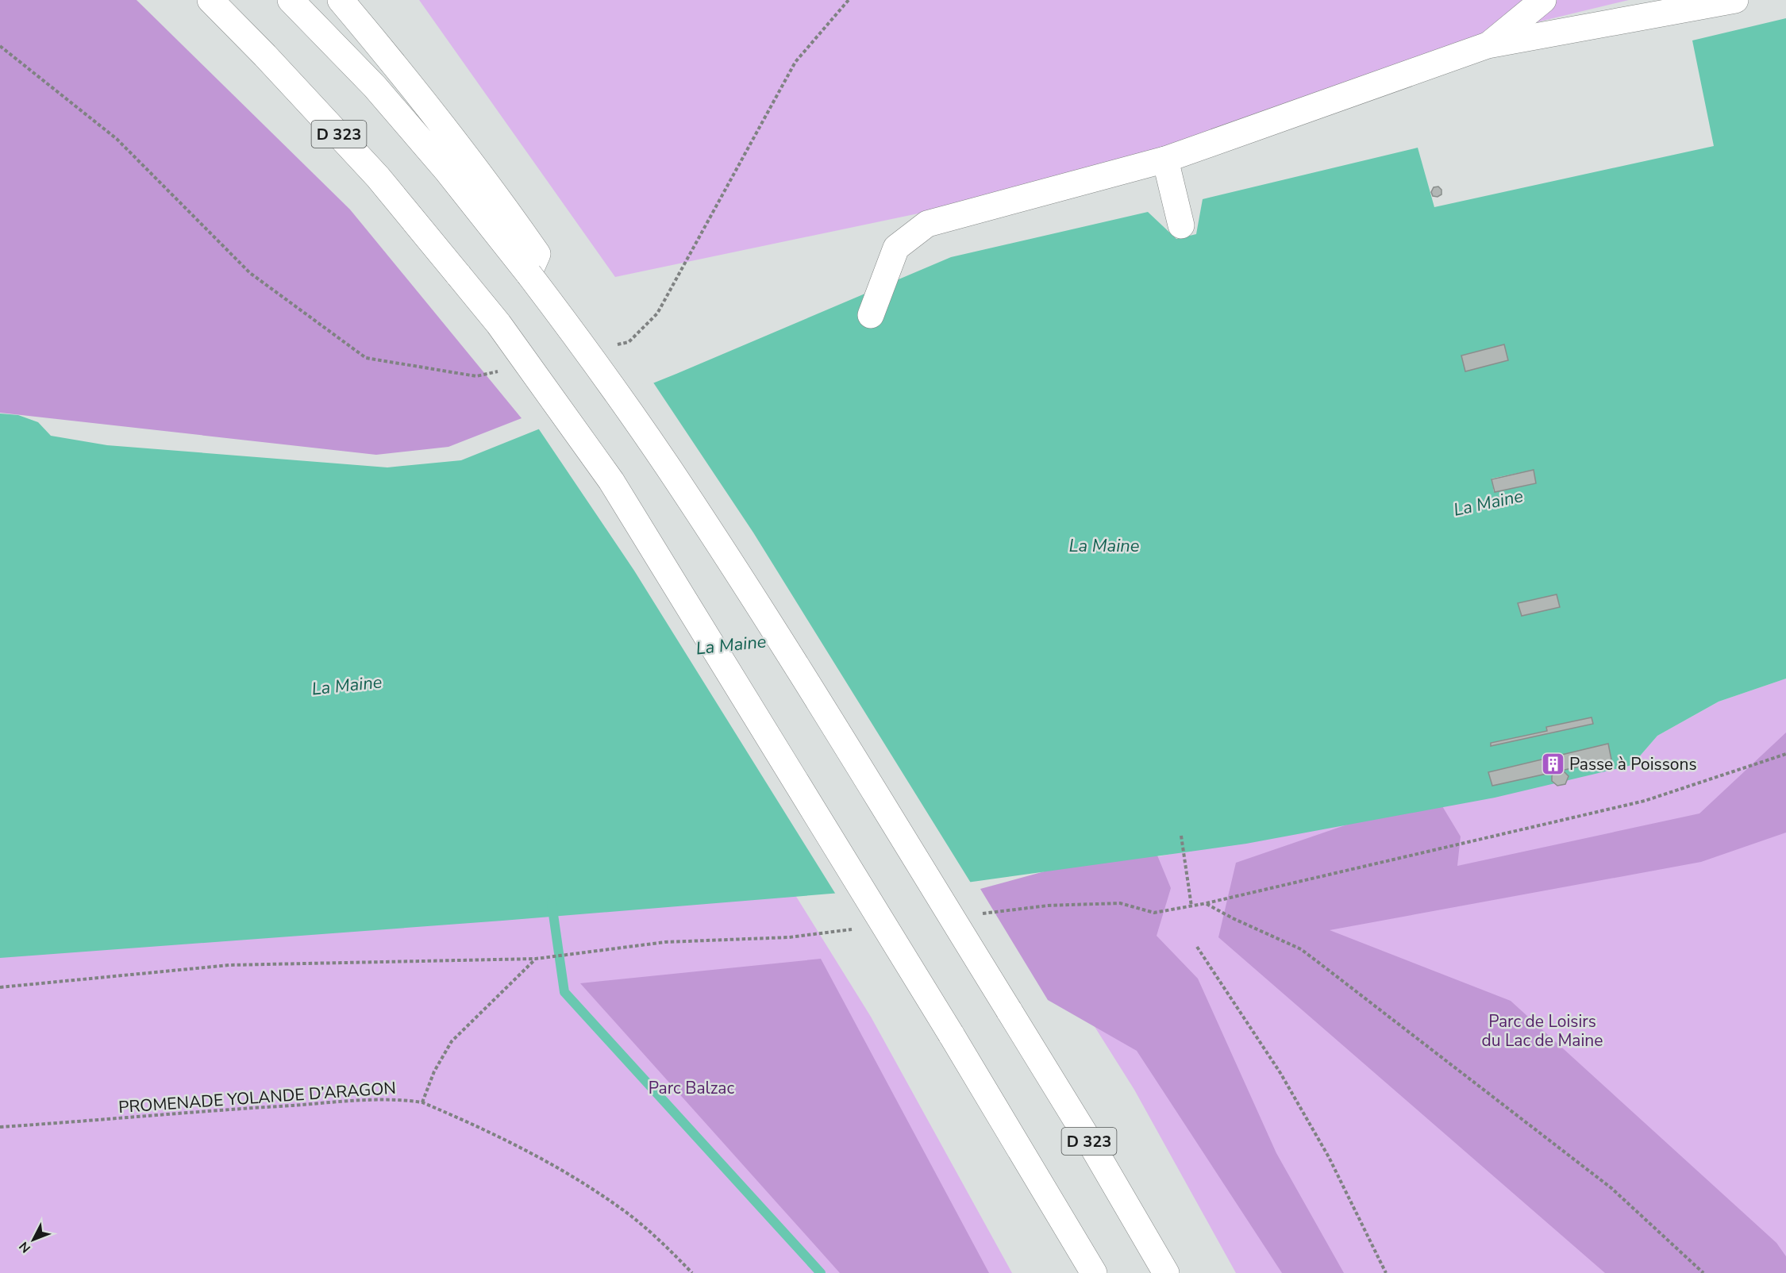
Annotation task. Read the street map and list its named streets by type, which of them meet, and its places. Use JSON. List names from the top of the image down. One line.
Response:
{"streets":{"main road":["D 323"],"path":["PROMENADE YOLANDE D’ARAGON"]},"water":["La Maine"],"parks":["Parc de Loisirs du Lac de Maine","Parc Balzac"],"places":{"building":["Passe à Poissons"]},"north":"bottom left"}
